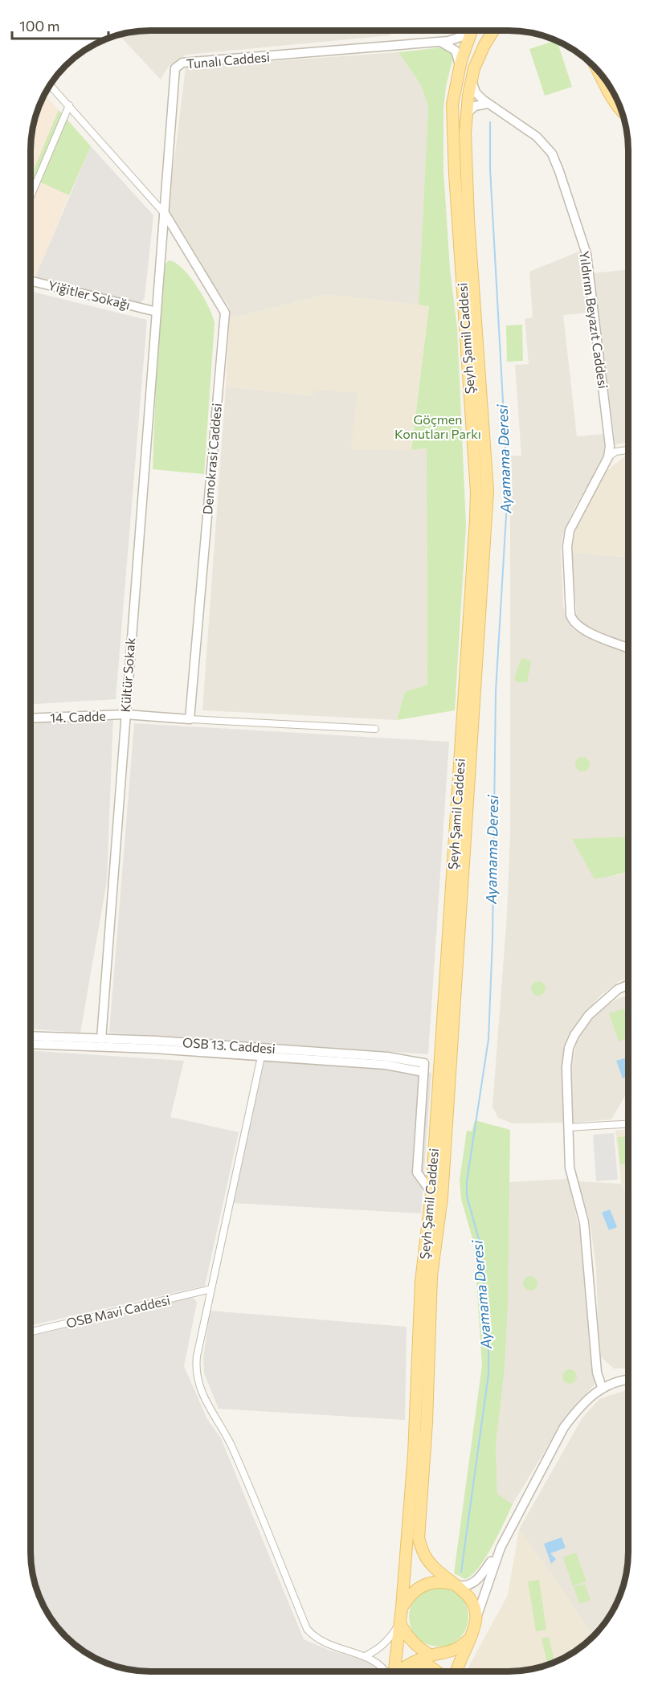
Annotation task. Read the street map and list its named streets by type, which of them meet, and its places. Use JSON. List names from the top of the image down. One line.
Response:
{"streets":{"main road":["Şeyh Şamil Caddesi"],"street":["Tunalı Caddesi","Yiğitler Sokağı","Yıldırım Beyazıt Caddesi","Demokrasi Caddesi","Kültür Sokak","14. Cadde","OSB 13. Caddesi","OSB Mavi Caddesi"]},"crossings":[["Tunalı Caddesi","Yiğitler Sokağı"],["Tunalı Caddesi","Demokrasi Caddesi"],["Tunalı Caddesi","Kültür Sokak"],["Yiğitler Sokağı","Kültür Sokak"],["Yıldırım Beyazıt Caddesi","Şeyh Şamil Caddesi"],["Demokrasi Caddesi","14. Cadde"],["Kültür Sokak","14. Cadde"],["Kültür Sokak","OSB 13. Caddesi"]],"water":["Ayamama Deresi"],"parks":["Göçmen Konutları Parkı"],"scale_bar":"100 m"}
